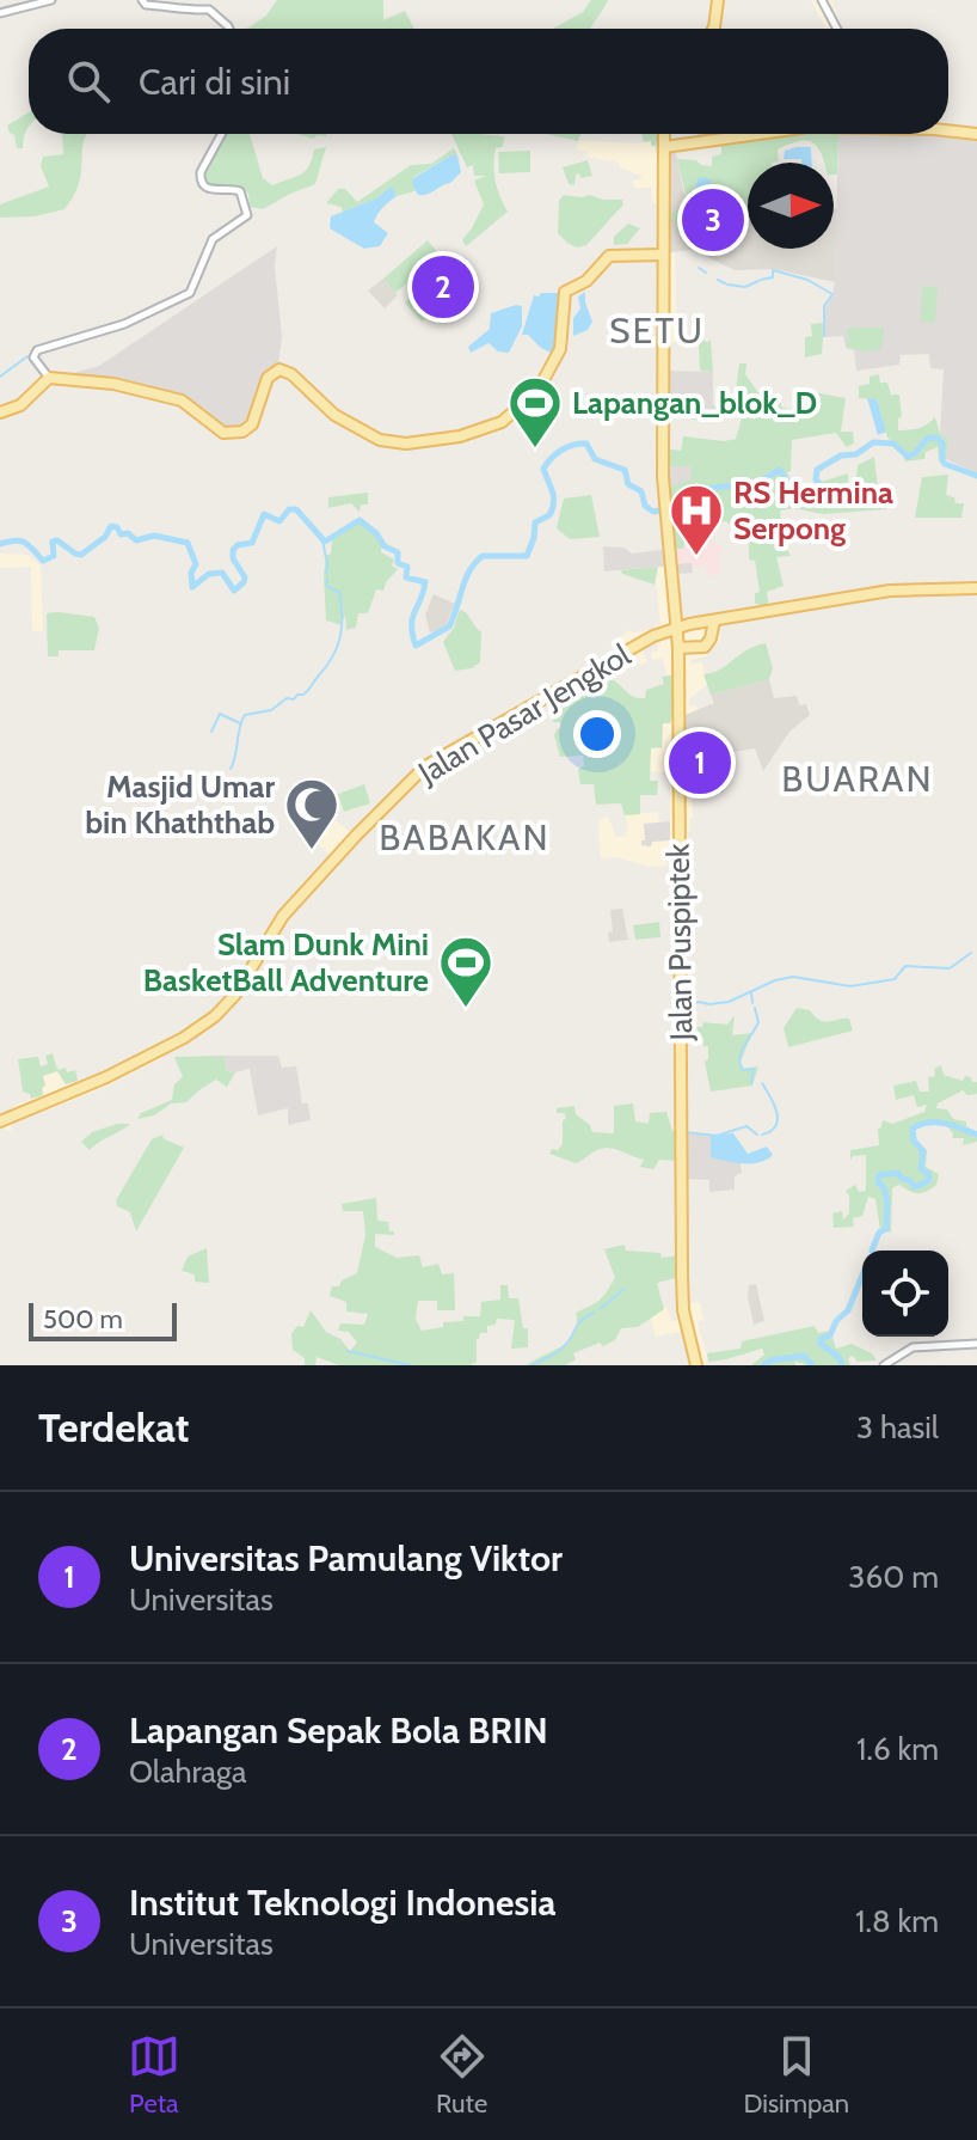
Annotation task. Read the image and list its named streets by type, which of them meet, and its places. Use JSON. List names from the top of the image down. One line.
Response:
{"streets":{"main road":["Jalan Pasar Jengkol","Jalan Puspiptek"]},"crossings":[["Jalan Pasar Jengkol","Jalan Puspiptek"]],"districts":["SETU","BUARAN","BABAKAN"],"places":{"sports":["Lapangan_blok_D","Slam Dunk Mini BasketBall Adventure"],"hospital":["RS Hermina Serpong"],"mosque":["Masjid Umar bin Khaththab"]},"scale_bar":"500 m","north":"right","page":{"search":"Cari di sini","pins":["3","2","1"],"scale":"500 m","heading":["Terdekat","3 hasil"],"list":[{"mark":"1","name":"Universitas Pamulang Viktor","note":"Universitas","value":"360 m"},{"mark":"2","name":"Lapangan Sepak Bola BRIN","note":"Olahraga","value":"1.6 km"},{"mark":"3","name":"Institut Teknologi Indonesia","note":"Universitas","value":"1.8 km"}],"nav":["Peta","Rute","Disimpan"]}}
